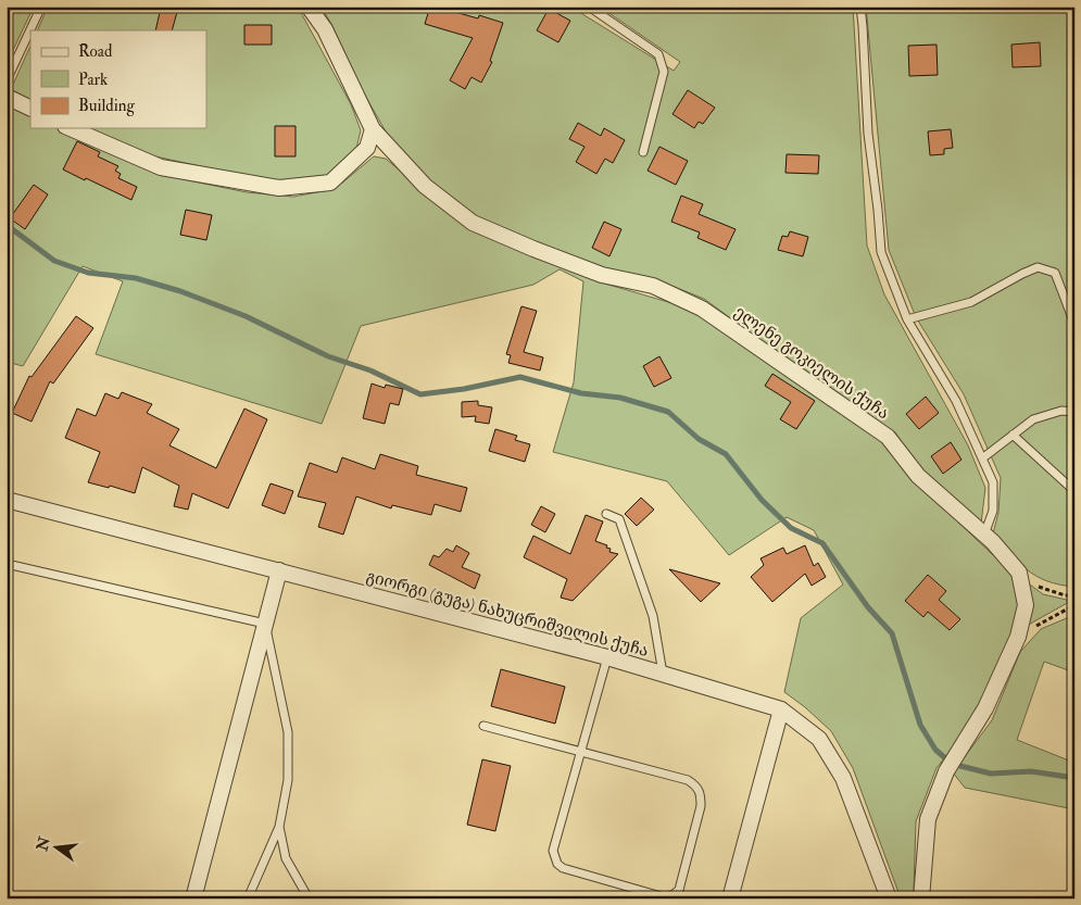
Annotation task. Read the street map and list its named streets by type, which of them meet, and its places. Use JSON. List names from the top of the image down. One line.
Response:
{"streets":{"street":["ელენე გოკიელის ქუჩა","გიორგი (გუგა) ნახუცრიშვილის ქუჩა"]},"legend":["Road","Park","Building"],"north":"left"}
